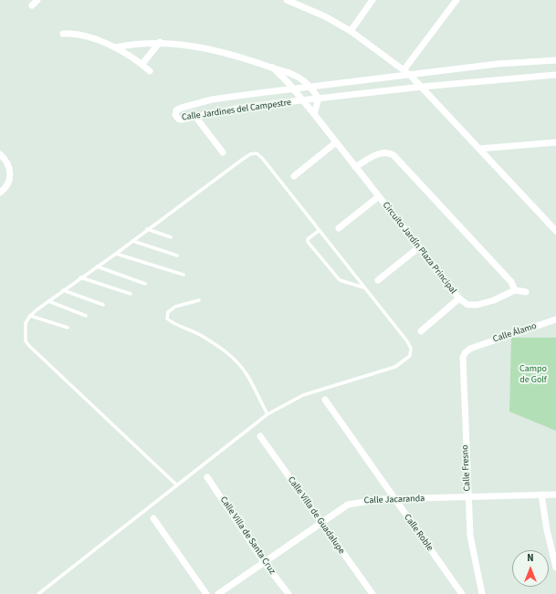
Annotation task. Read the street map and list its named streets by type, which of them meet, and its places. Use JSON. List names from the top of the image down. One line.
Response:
{"streets":{"street":["Calle Jardines del Campestre","Circuito Jardín Plaza Principal","Calle Álamo","Calle Fresno","Calle Jacaranda","Calle Villa de Guadalupe","Calle Roble","Calle Villa de Santa Cruz"]},"crossings":[["Calle Jardines del Campestre","Circuito Jardín Plaza Principal"],["Calle Álamo","Calle Fresno"],["Calle Fresno","Calle Jacaranda"],["Calle Jacaranda","Calle Villa de Guadalupe"],["Calle Jacaranda","Calle Roble"],["Calle Jacaranda","Calle Villa de Santa Cruz"]],"parks":["Campo de Golf"],"north":"top"}
